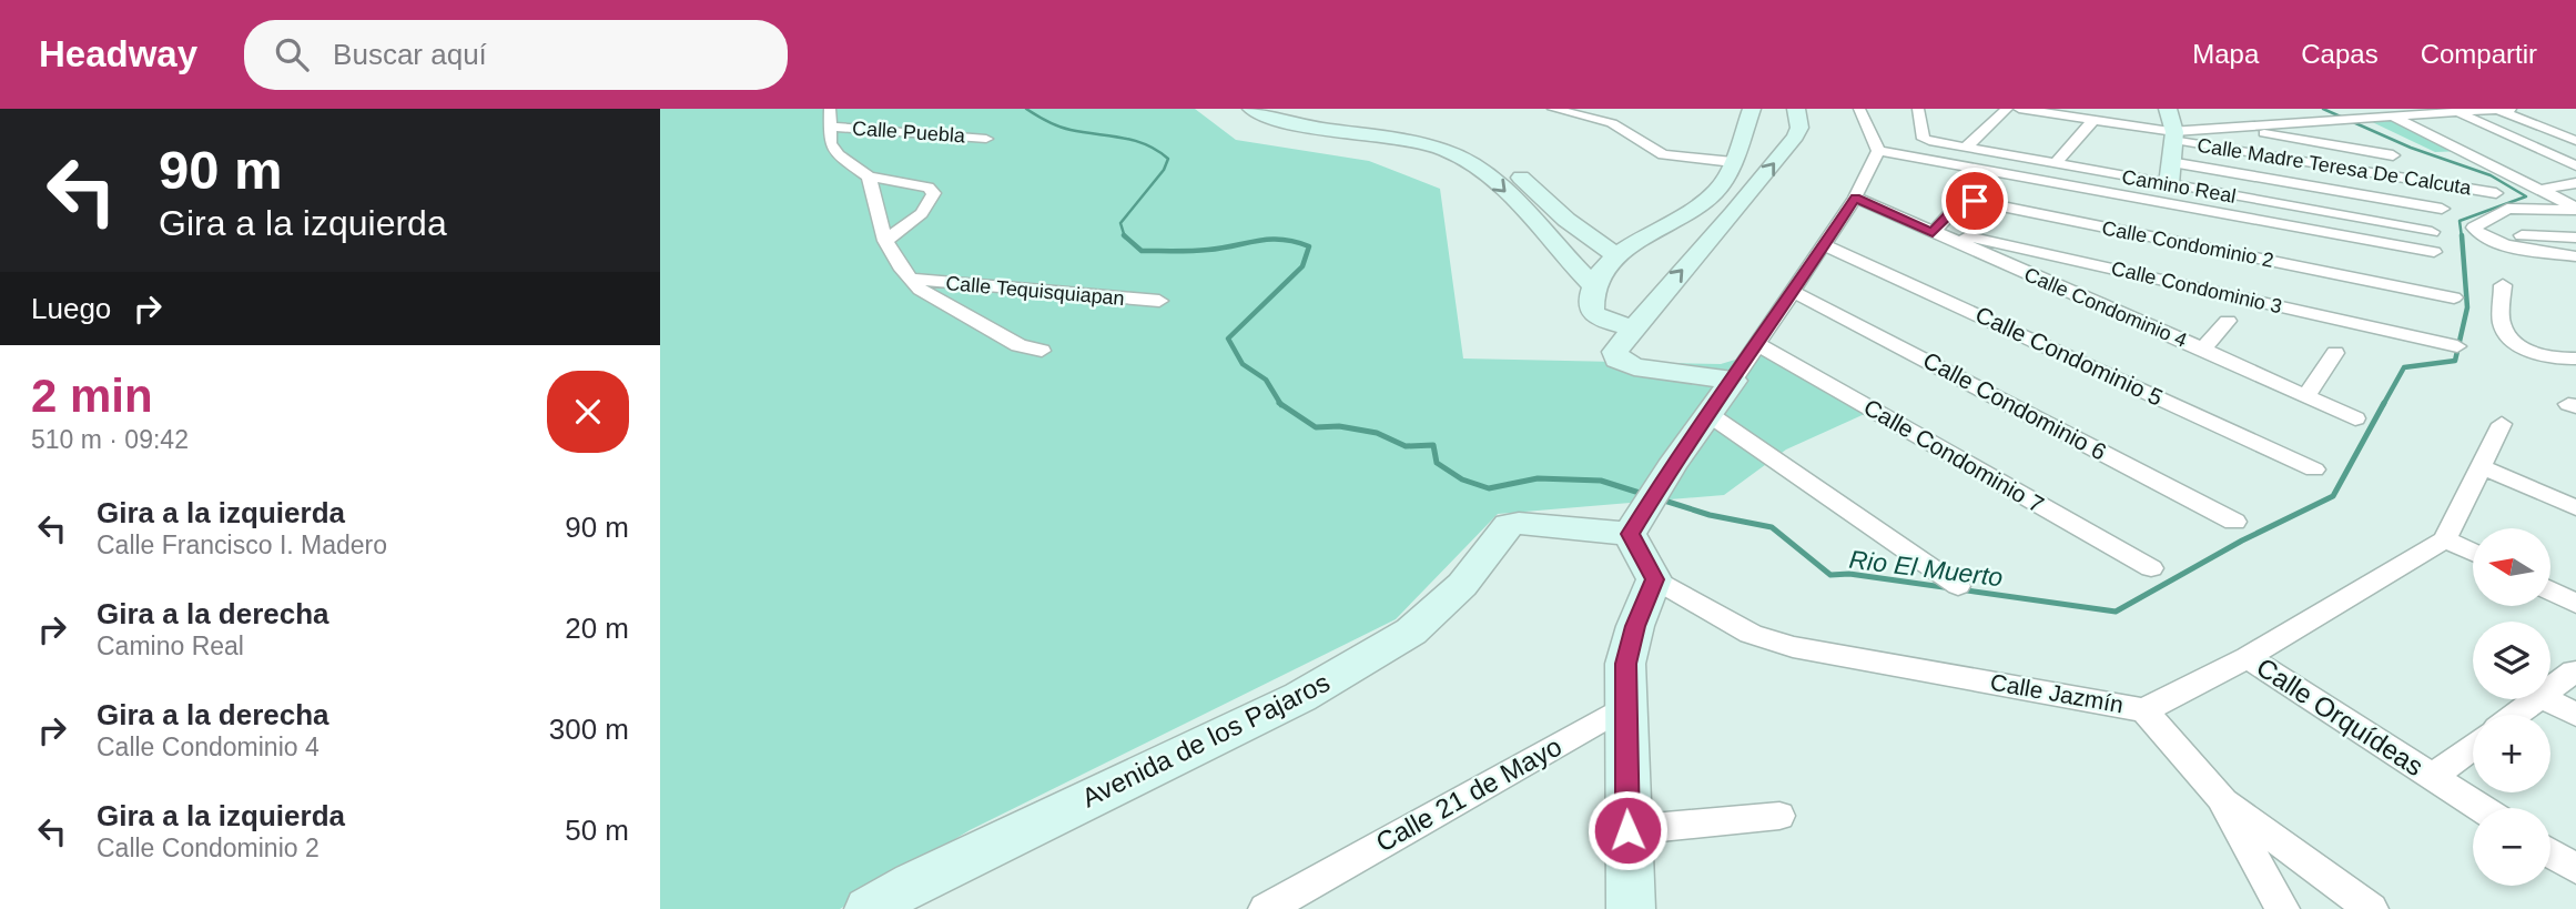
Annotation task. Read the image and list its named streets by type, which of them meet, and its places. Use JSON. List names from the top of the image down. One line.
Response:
{"streets":{"main road":["Avenida de los Pajaros"],"street":["Calle Puebla","Calle Madre Teresa De Calcuta","Camino Real","Calle Condominio 2","Calle Condominio 3","Calle Tequisquiapan","Calle Condominio 4","Calle Condominio 5","Calle Condominio 6","Calle Condominio 7","Calle Jazmín","Calle Orquídeas","Calle 21 de Mayo"]},"crossings":[["Calle Condominio 2","Calle Condominio 3"],["Calle Condominio 2","Calle Condominio 4"],["Calle Condominio 3","Calle Condominio 4"],["Calle Jazmín","Calle Orquídeas"]],"water":["Rio El Muerto"],"north":"left","page":{"header":"Headway","search":"Buscar aquí","nav":["Mapa","Capas","Compartir"],"turn":["90 m","Gira a la izquierda"],"then":"Luego","heading":["2 min","510 m · 09:42"],"list":[{"name":"Gira a la izquierda","note":"Calle Francisco I. Madero","value":"90 m"},{"name":"Gira a la derecha","note":"Camino Real","value":"20 m"},{"name":"Gira a la derecha","note":"Calle Condominio 4","value":"300 m"},{"name":"Gira a la izquierda","note":"Calle Condominio 2","value":"50 m"}],"map_buttons":["+","−"]}}
